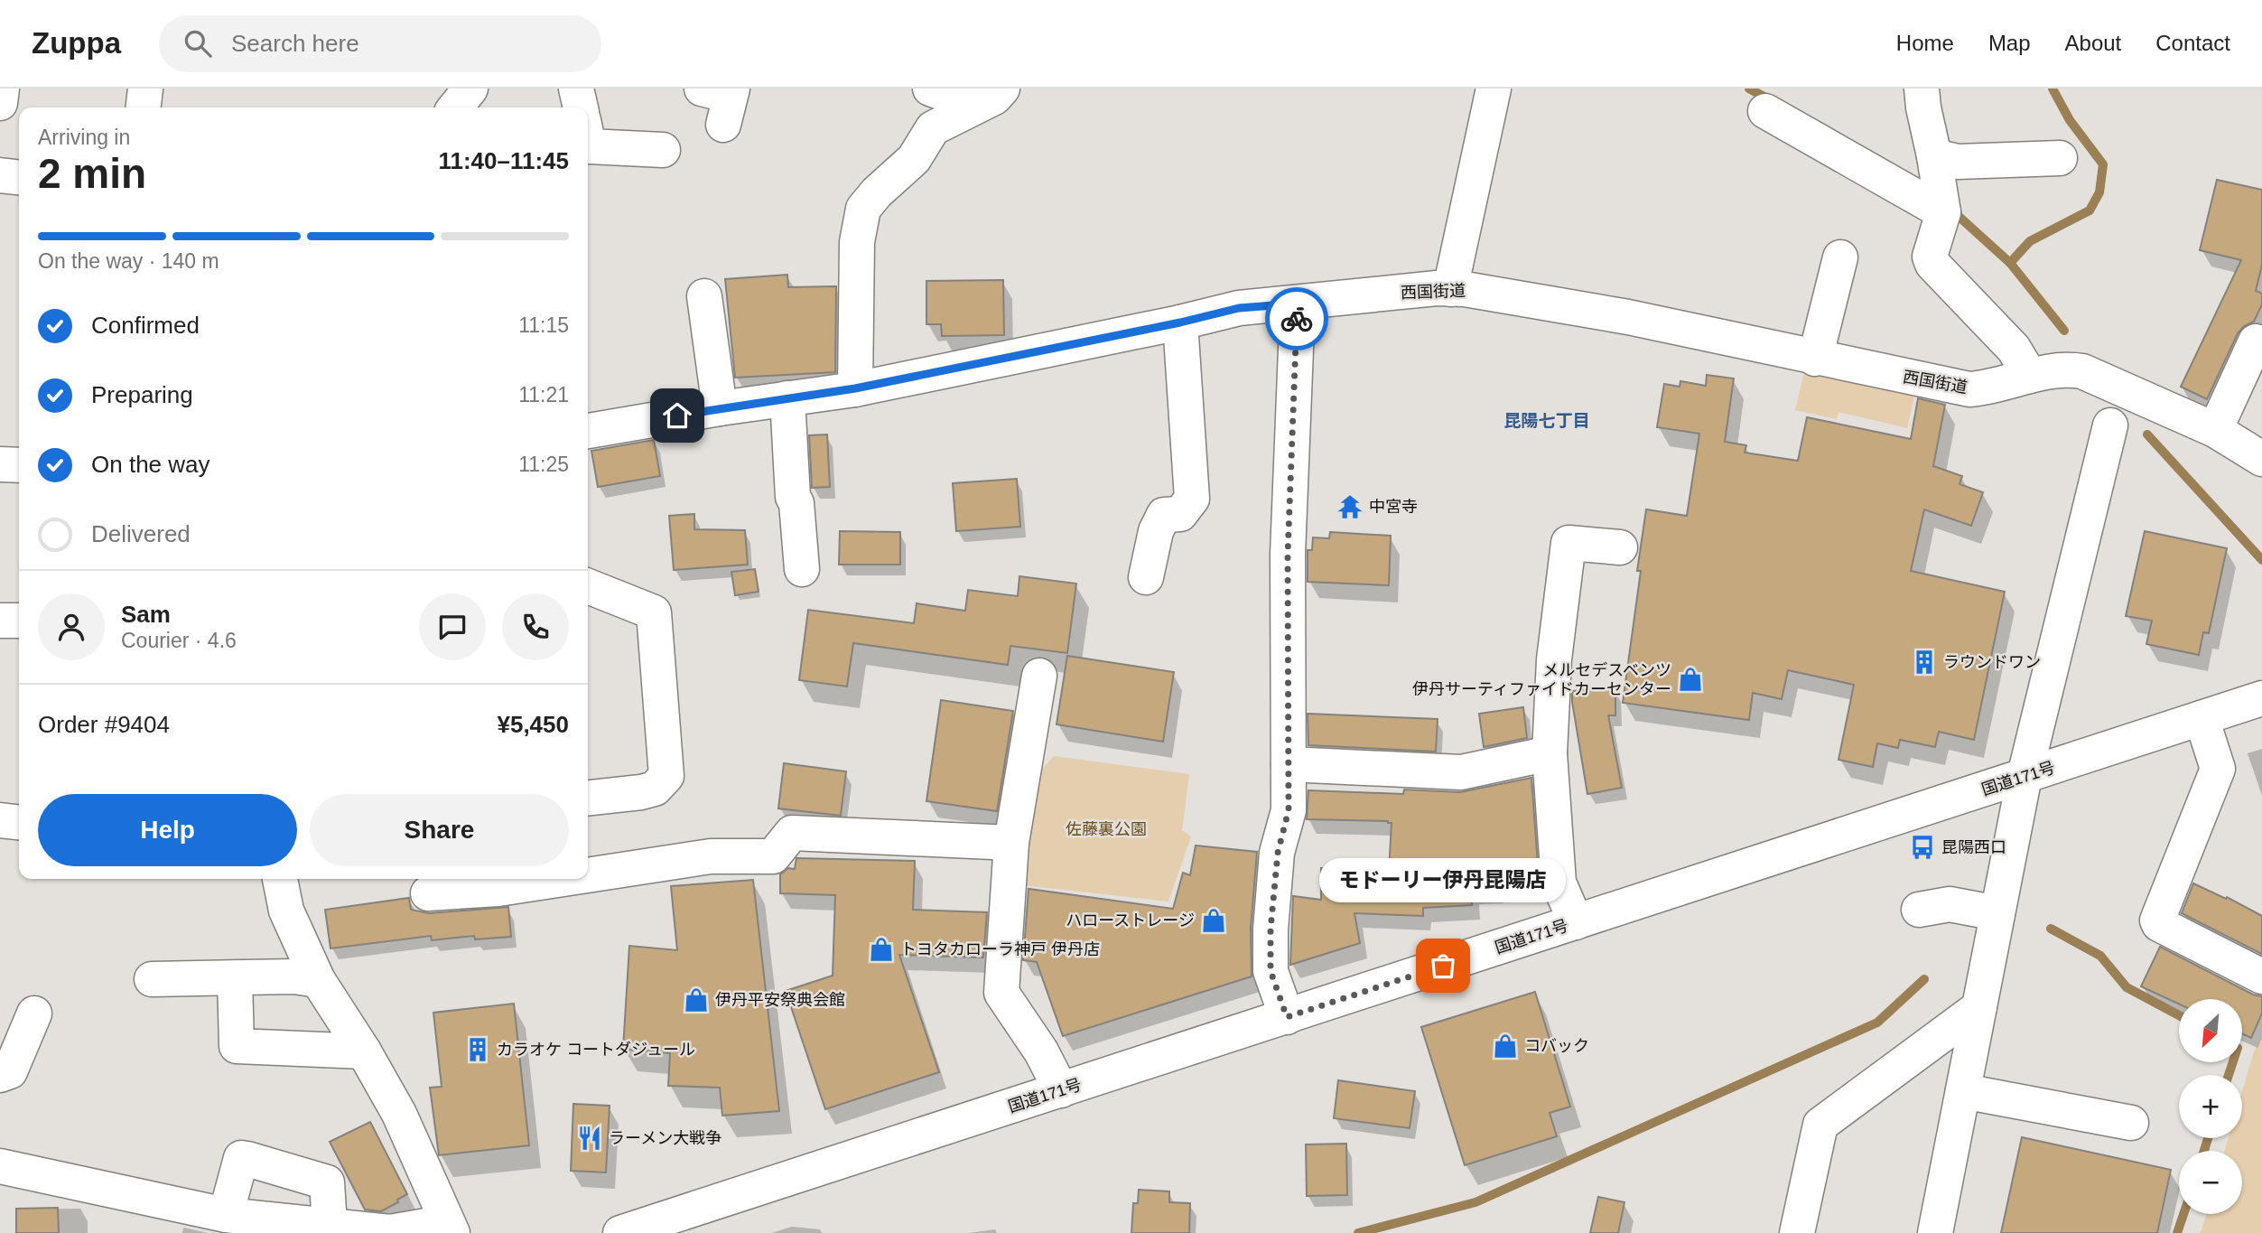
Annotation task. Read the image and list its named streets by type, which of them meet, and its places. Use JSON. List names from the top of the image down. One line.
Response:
{"streets":{"main road":["西国街道","国道171号"]},"districts":["昆陽七丁目"],"parks":["佐藤裏公園"],"places":{"temple":["中宮寺"],"building":["ラウンドワン","カラオケ コートダジュール"],"shop":["メルセデスベンツ 伊丹サーティファイドカーセンター","ハローストレージ","トヨタカローラ神戸 伊丹店","伊丹平安祭典会館","コバック"],"bus stop":["昆陽西口"],"other":["モドーリー伊丹昆陽店"],"restaurant":["ラーメン大戦争"]},"north":"bottom left","page":{"header":"Zuppa","search":"Search here","nav":["Home","Map","About","Contact"],"heading":["2 min","Arriving in","11:40–11:45"],"panel":["Sam","Courier · 4.6","Order #9404","¥5,450"],"bar":"On the way · 140 m","list":[["Confirmed","11:15"],["Preparing","11:21"],["On the way","11:25"],"Delivered"],"buttons":["Help","Share"],"bubble":"モドーリー伊丹昆陽店","map_buttons":["+","−"]}}
